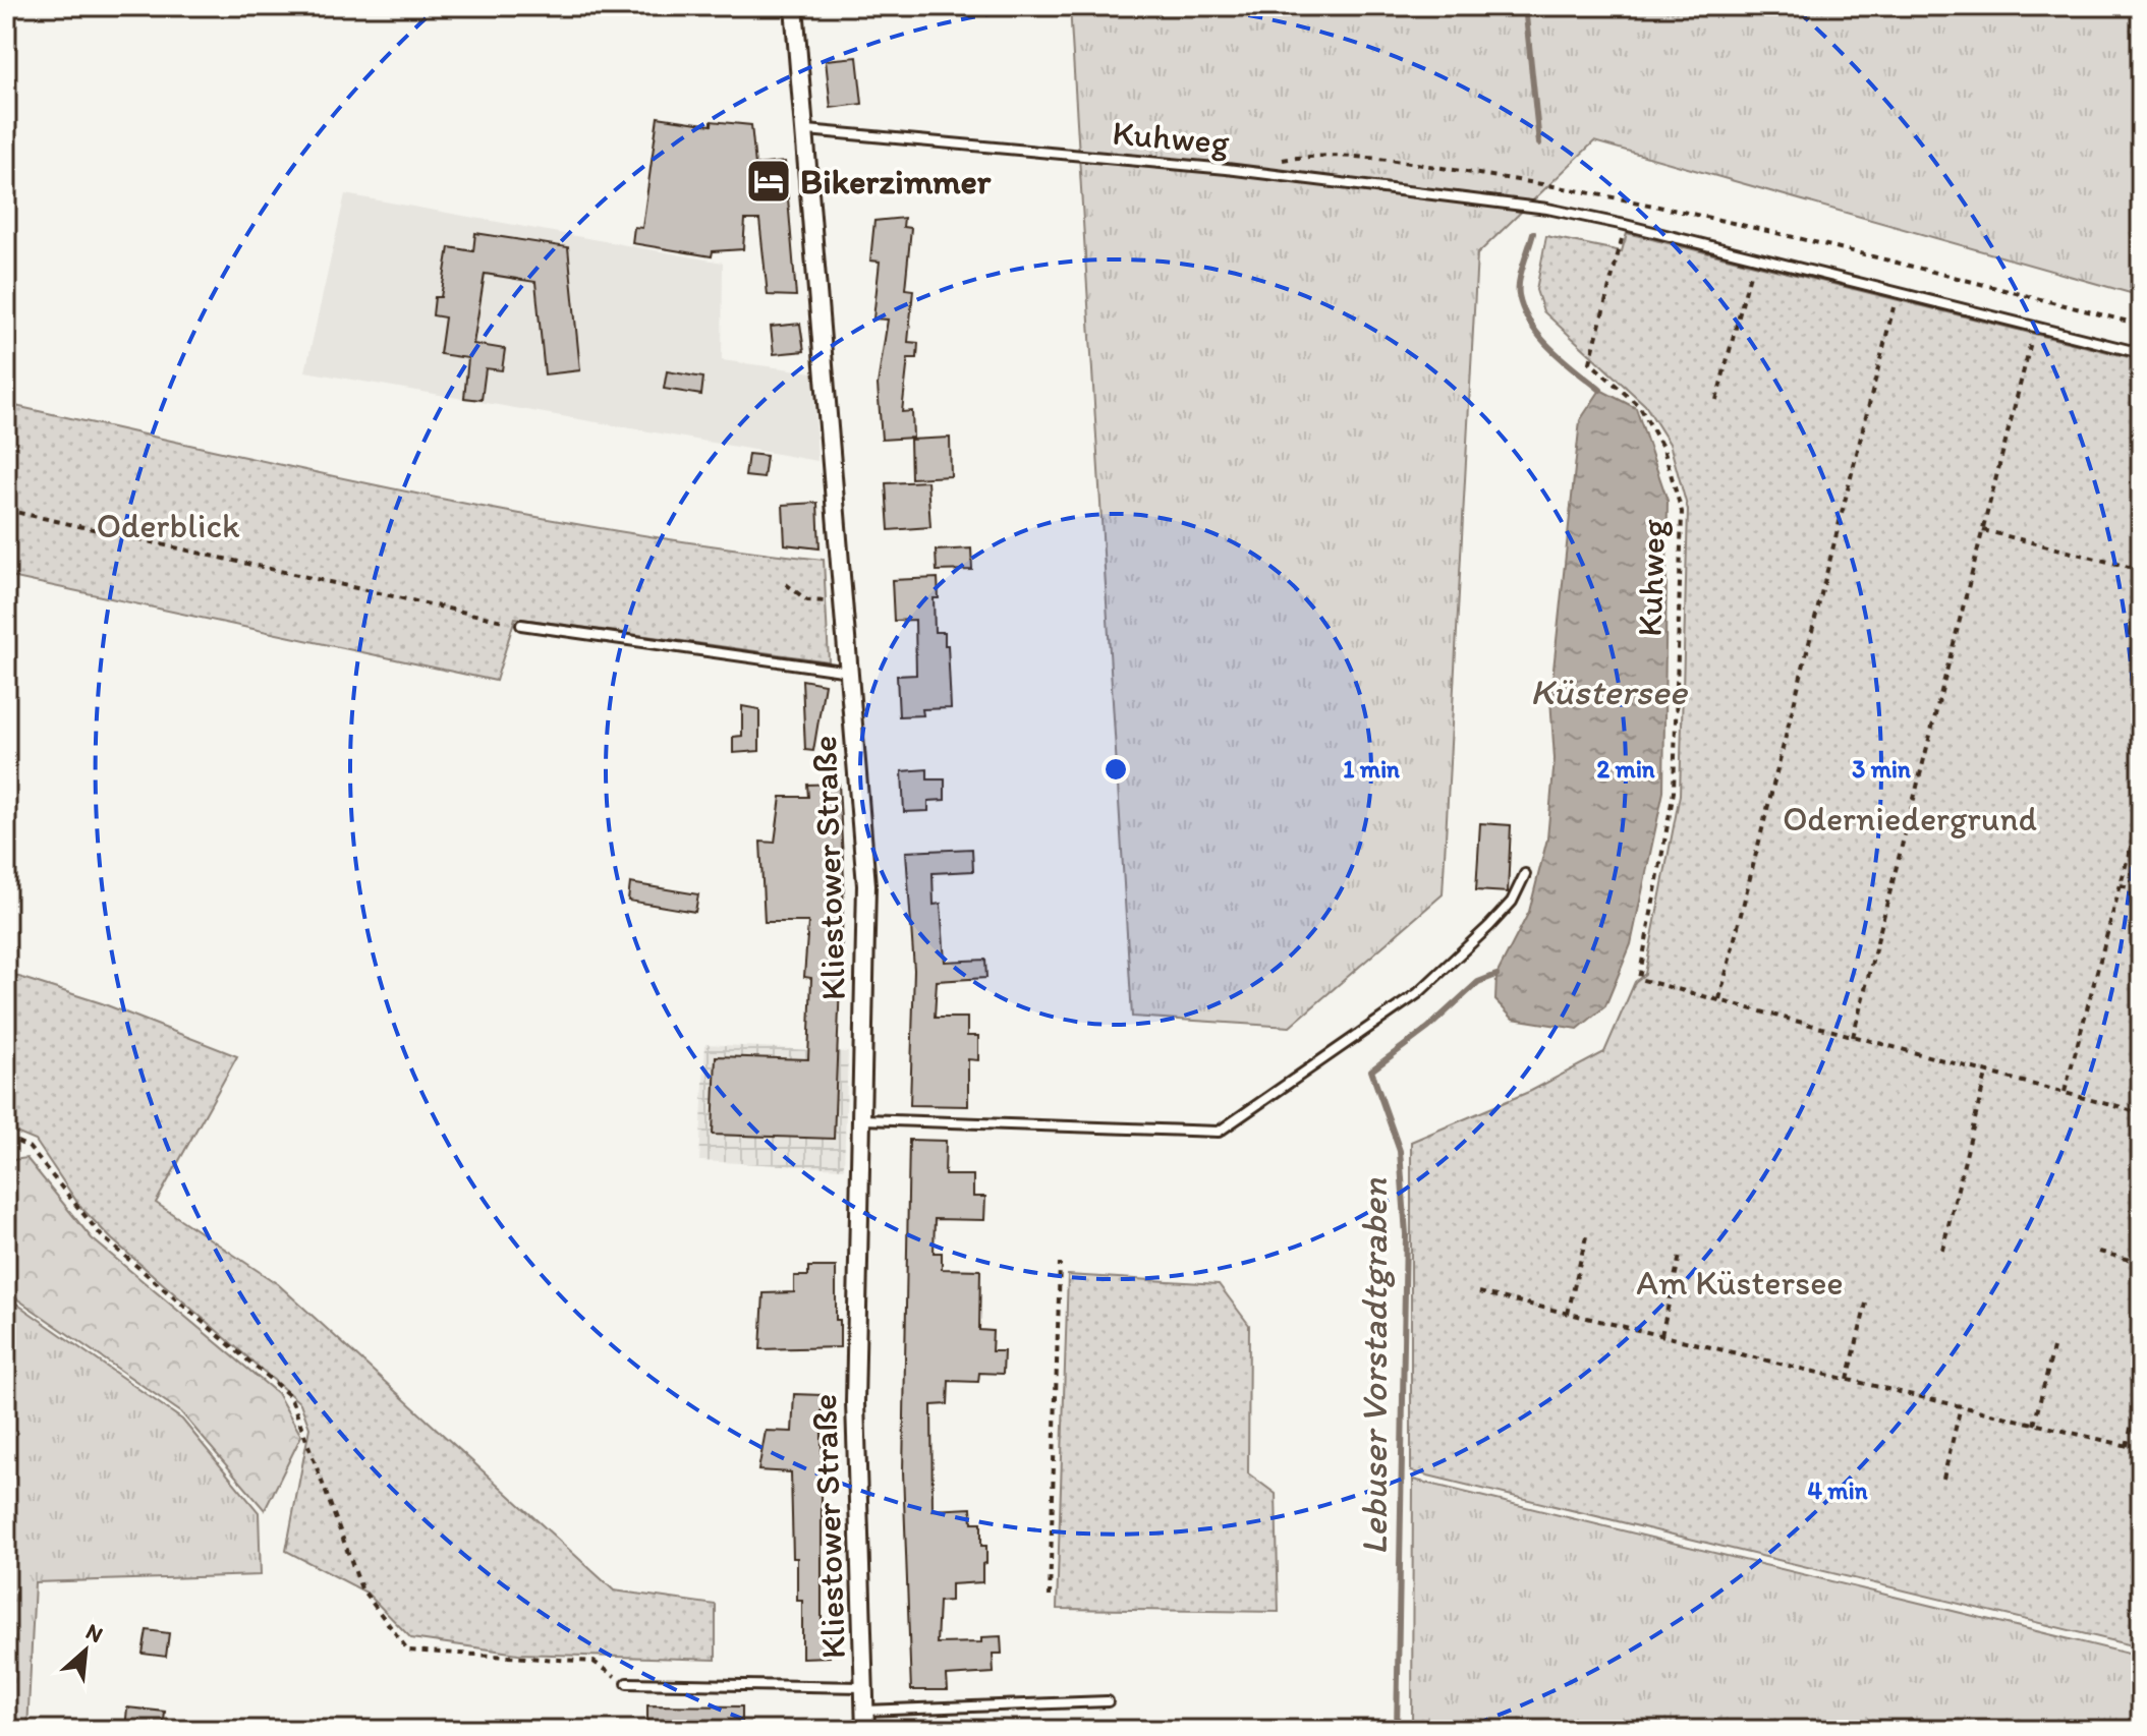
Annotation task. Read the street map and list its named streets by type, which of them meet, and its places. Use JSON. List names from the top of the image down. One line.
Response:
{"streets":{"street":["Kliestower Straße"],"lane":["Kuhweg"]},"crossings":[["Kuhweg","Kliestower Straße"]],"water":["Küstersee","Lebuser Vorstadtgraben"],"parks":["Oderblick","Oderniedergrund","Am Küstersee"],"places":{"hotel":["Bikerzimmer"]},"north":"top right","rings":["1 min","2 min","3 min","4 min"]}
